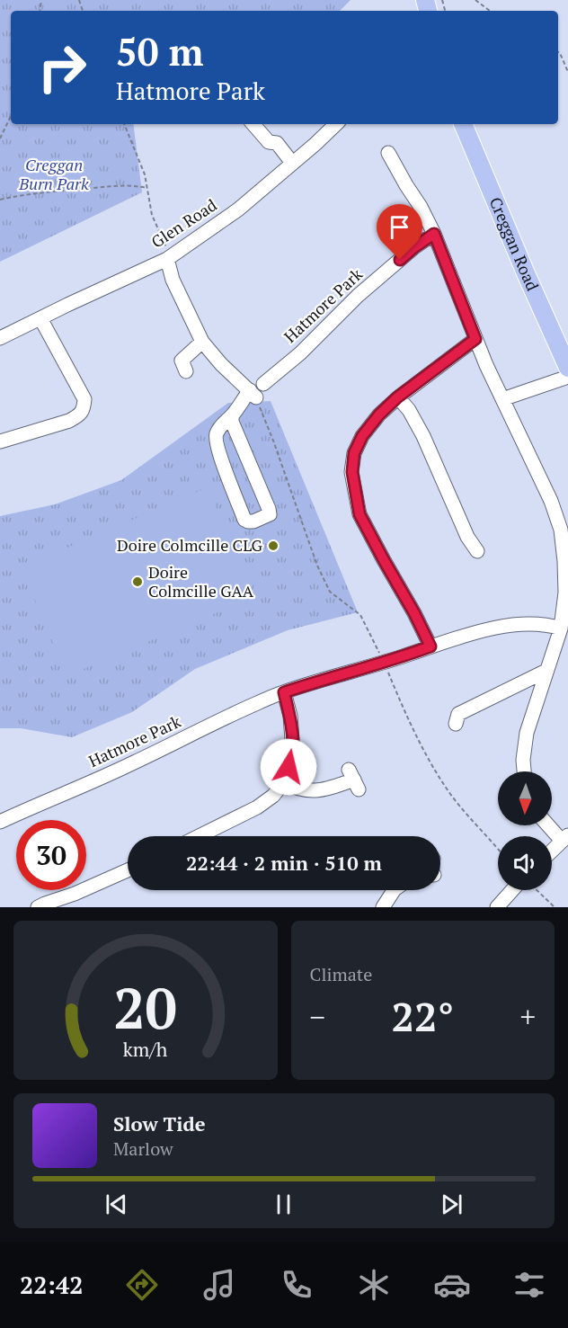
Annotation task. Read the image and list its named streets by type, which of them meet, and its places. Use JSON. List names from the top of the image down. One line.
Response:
{"streets":{"main road":["Creggan Road"],"street":["Glen Road","Hatmore Park"]},"parks":["Creggan Burn Park"],"places":["Doire Colmcille CLG","Doire Colmcille GAA"],"north":"bottom","page":{"turn":["50 m","Hatmore Park"],"limit":"30","trip":"22:44 · 2 min · 510 m","tile":"Climate","heat":["−","22°","+"],"song":["Slow Tide","Marlow"],"tabs":"22:42","gauge":["20","km/h"]}}
